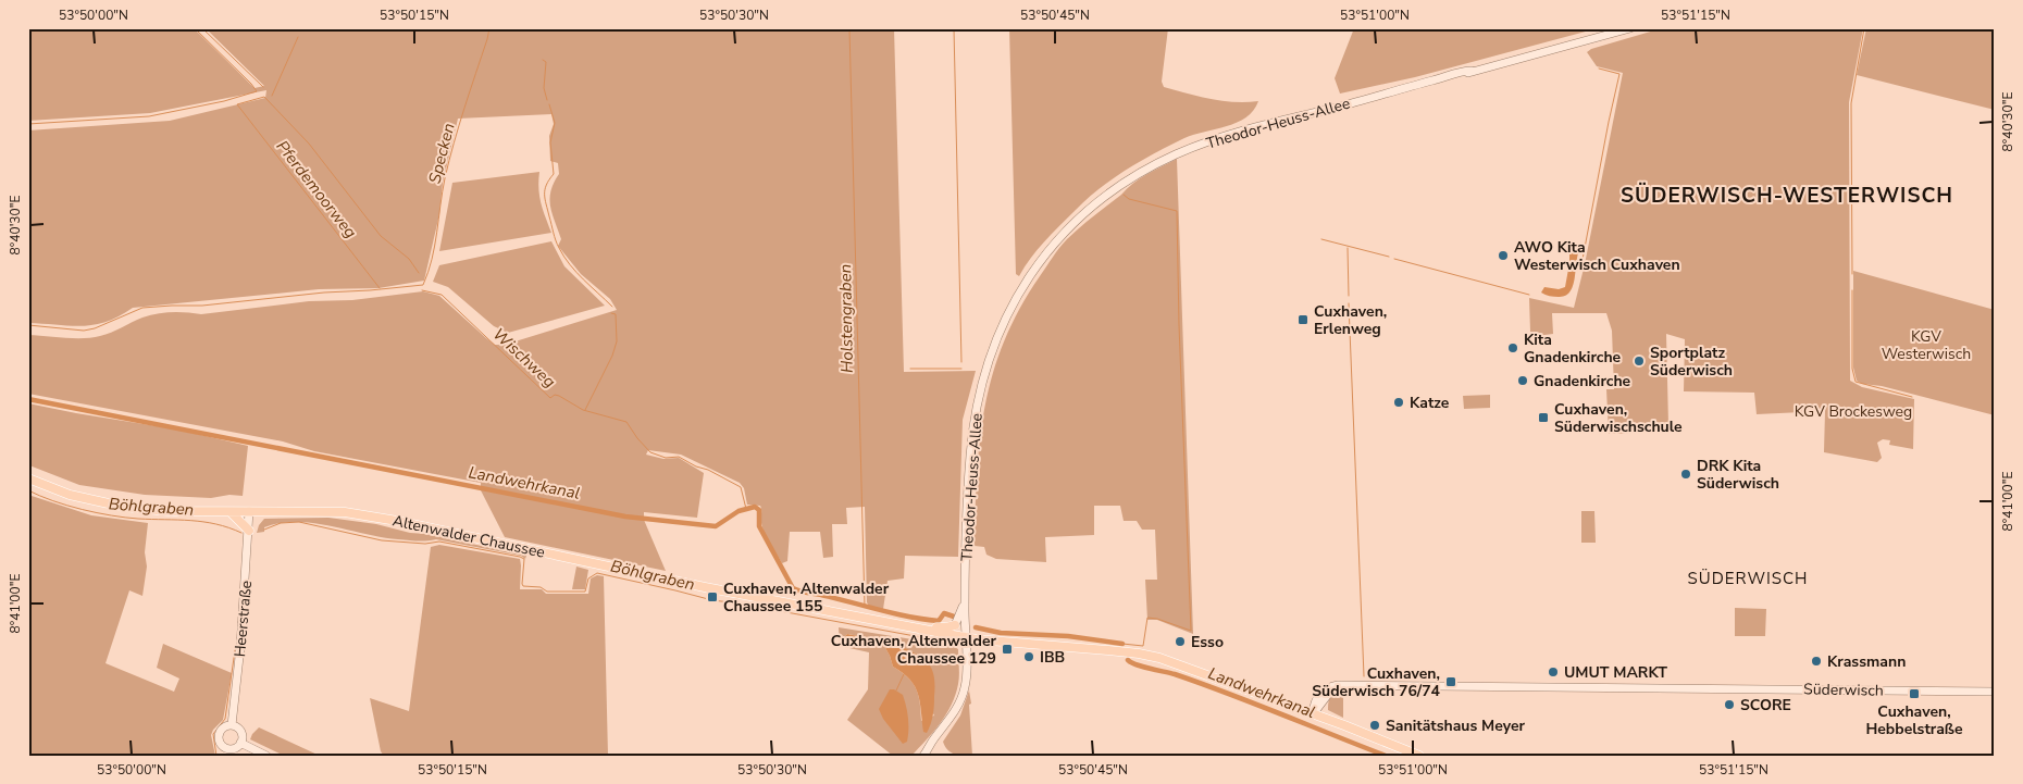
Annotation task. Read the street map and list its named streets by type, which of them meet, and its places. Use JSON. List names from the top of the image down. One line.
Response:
{"streets":{"main road":["Altenwalder Chaussee"],"street":["Theodor-Heuss-Allee","Heerstraße","Süderwisch"]},"crossings":[["Theodor-Heuss-Allee","Altenwalder Chaussee"],["Altenwalder Chaussee","Heerstraße"],["Altenwalder Chaussee","Süderwisch"]],"districts":["SÜDERWISCH-WESTERWISCH","SÜDERWISCH"],"water":["Specken","Pferdemoorweg","Holstengraben","Wischweg","Landwehrkanal","Böhlgraben"],"parks":["KGV Westerwisch","KGV Brockesweg"],"places":{"other":["AWO Kita Westerwisch Cuxhaven","Kita Gnadenkirche","Sportplatz Süderwisch","Gnadenkirche","Katze","DRK Kita Süderwisch","Esso","IBB","Krassmann","UMUT MARKT","SCORE","Sanitätshaus Meyer"],"transit":["Cuxhaven, Erlenweg","Cuxhaven, Süderwischschule","Cuxhaven, Altenwalder Chaussee 155","Cuxhaven, Altenwalder Chaussee 129","Cuxhaven, Süderwisch 76/74","Cuxhaven, Hebbelstraße"]},"coordinates":["53°50'00\"N","53°50'15\"N","53°50'30\"N","53°50'45\"N","53°51'00\"N","53°51'15\"N","8°40'30\"E","8°41'00\"E"]}
